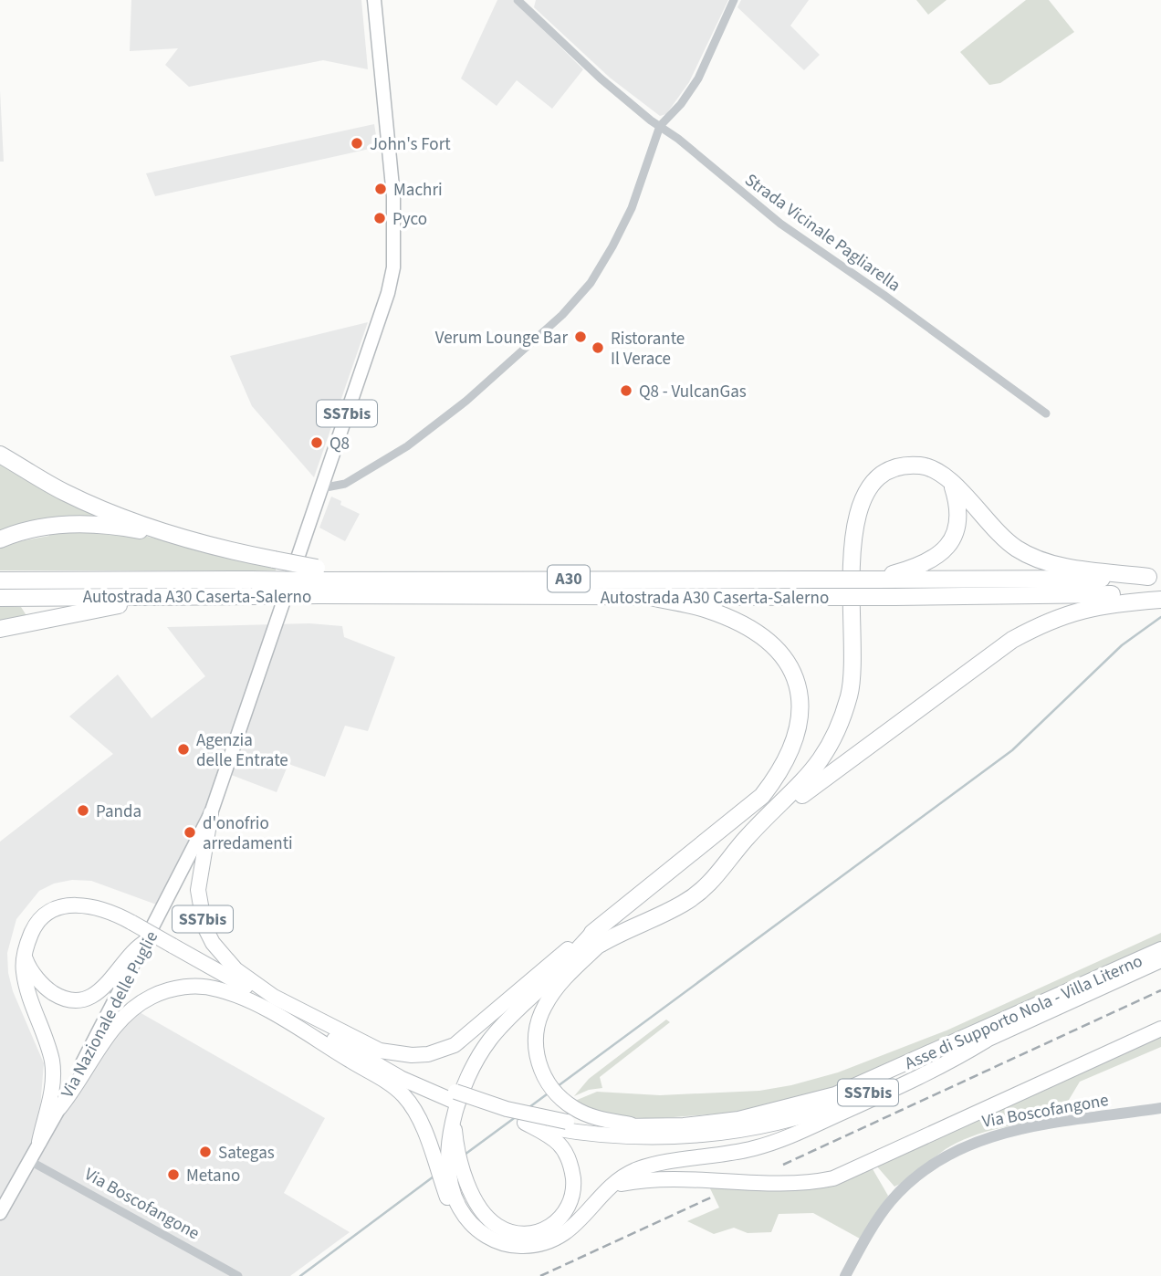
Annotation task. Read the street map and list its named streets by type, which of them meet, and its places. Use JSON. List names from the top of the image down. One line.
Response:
{"streets":{"highway":["SS7bis","A30","Autostrada A30 Caserta-Salerno","Asse di Supporto Nola - Villa Literno"],"main road":["Via Nazionale delle Puglie"],"street":["Strada Vicinale Pagliarella","Via Boscofangone"]},"crossings":[["SS7bis","Asse di Supporto Nola - Villa Literno"],["SS7bis","Via Nazionale delle Puglie"],["Via Nazionale delle Puglie","Via Boscofangone"]],"places":["John's Fort","Machri","Pyco","Verum Lounge Bar","Ristorante Il Verace","Q8 - VulcanGas","Q8","Agenzia delle Entrate","Panda","d'onofrio arredamenti","Sategas","Metano"]}
